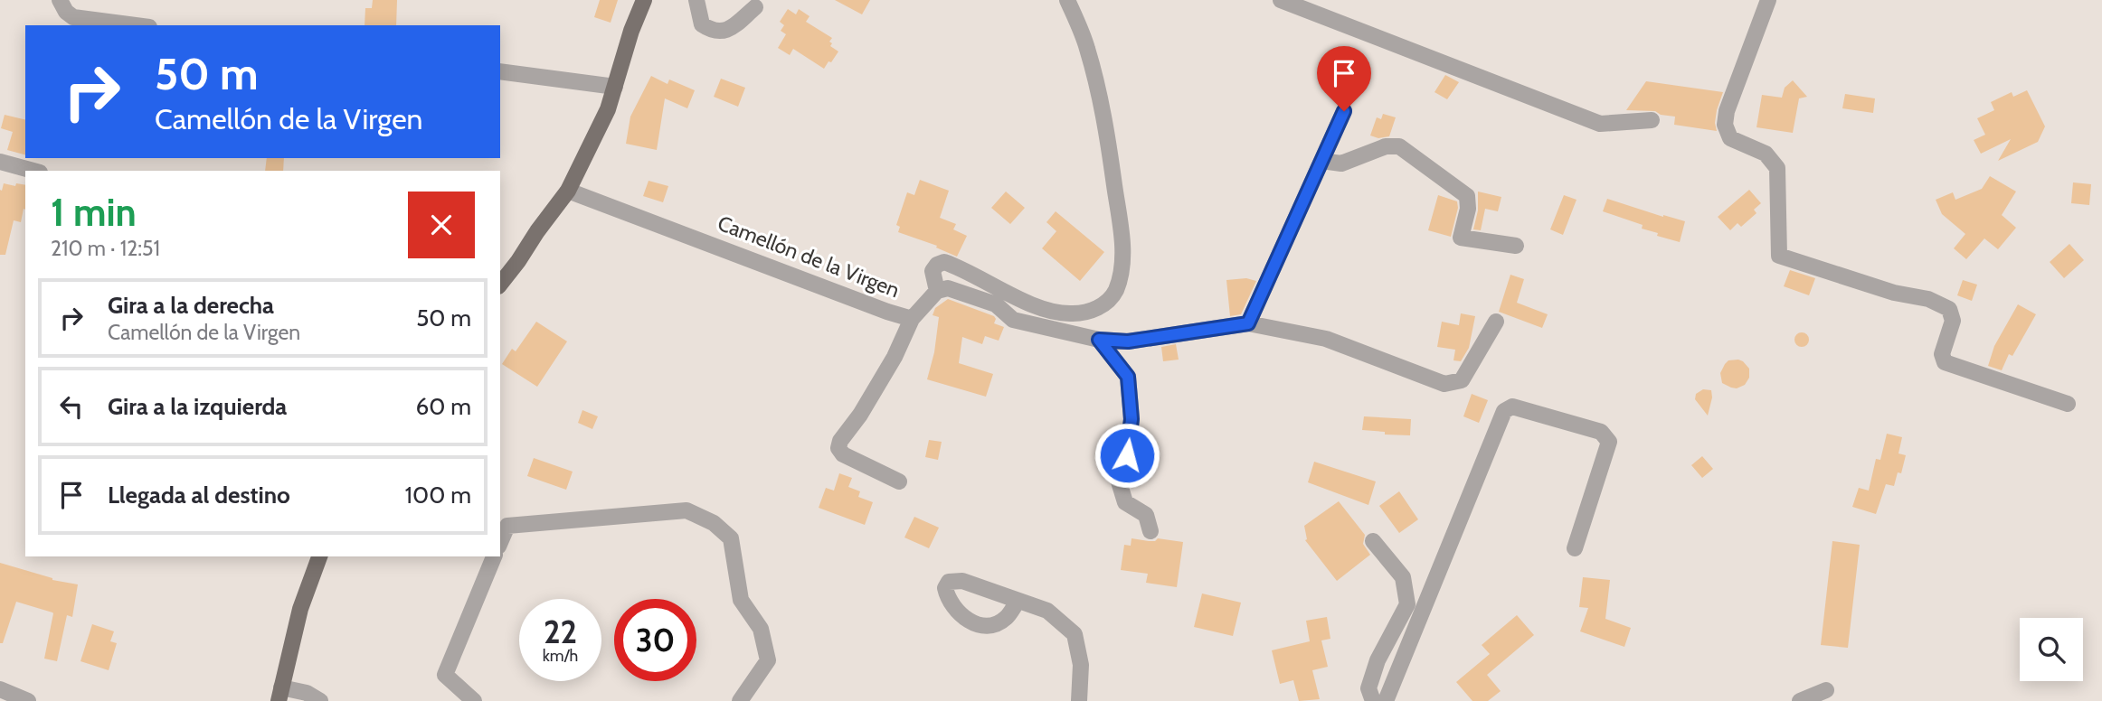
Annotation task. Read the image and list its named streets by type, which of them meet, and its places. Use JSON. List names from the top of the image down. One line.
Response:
{"streets":{"street":["Camellón de la Virgen"]},"page":{"turn":["50 m","Camellón de la Virgen"],"heading":["1 min","210 m · 12:51"],"list":[{"name":"Gira a la derecha","note":"Camellón de la Virgen","value":"50 m"},{"name":"Gira a la izquierda","value":"60 m"},{"name":"Llegada al destino","value":"100 m"}],"speed":"22 km/h","limit":"30"}}
